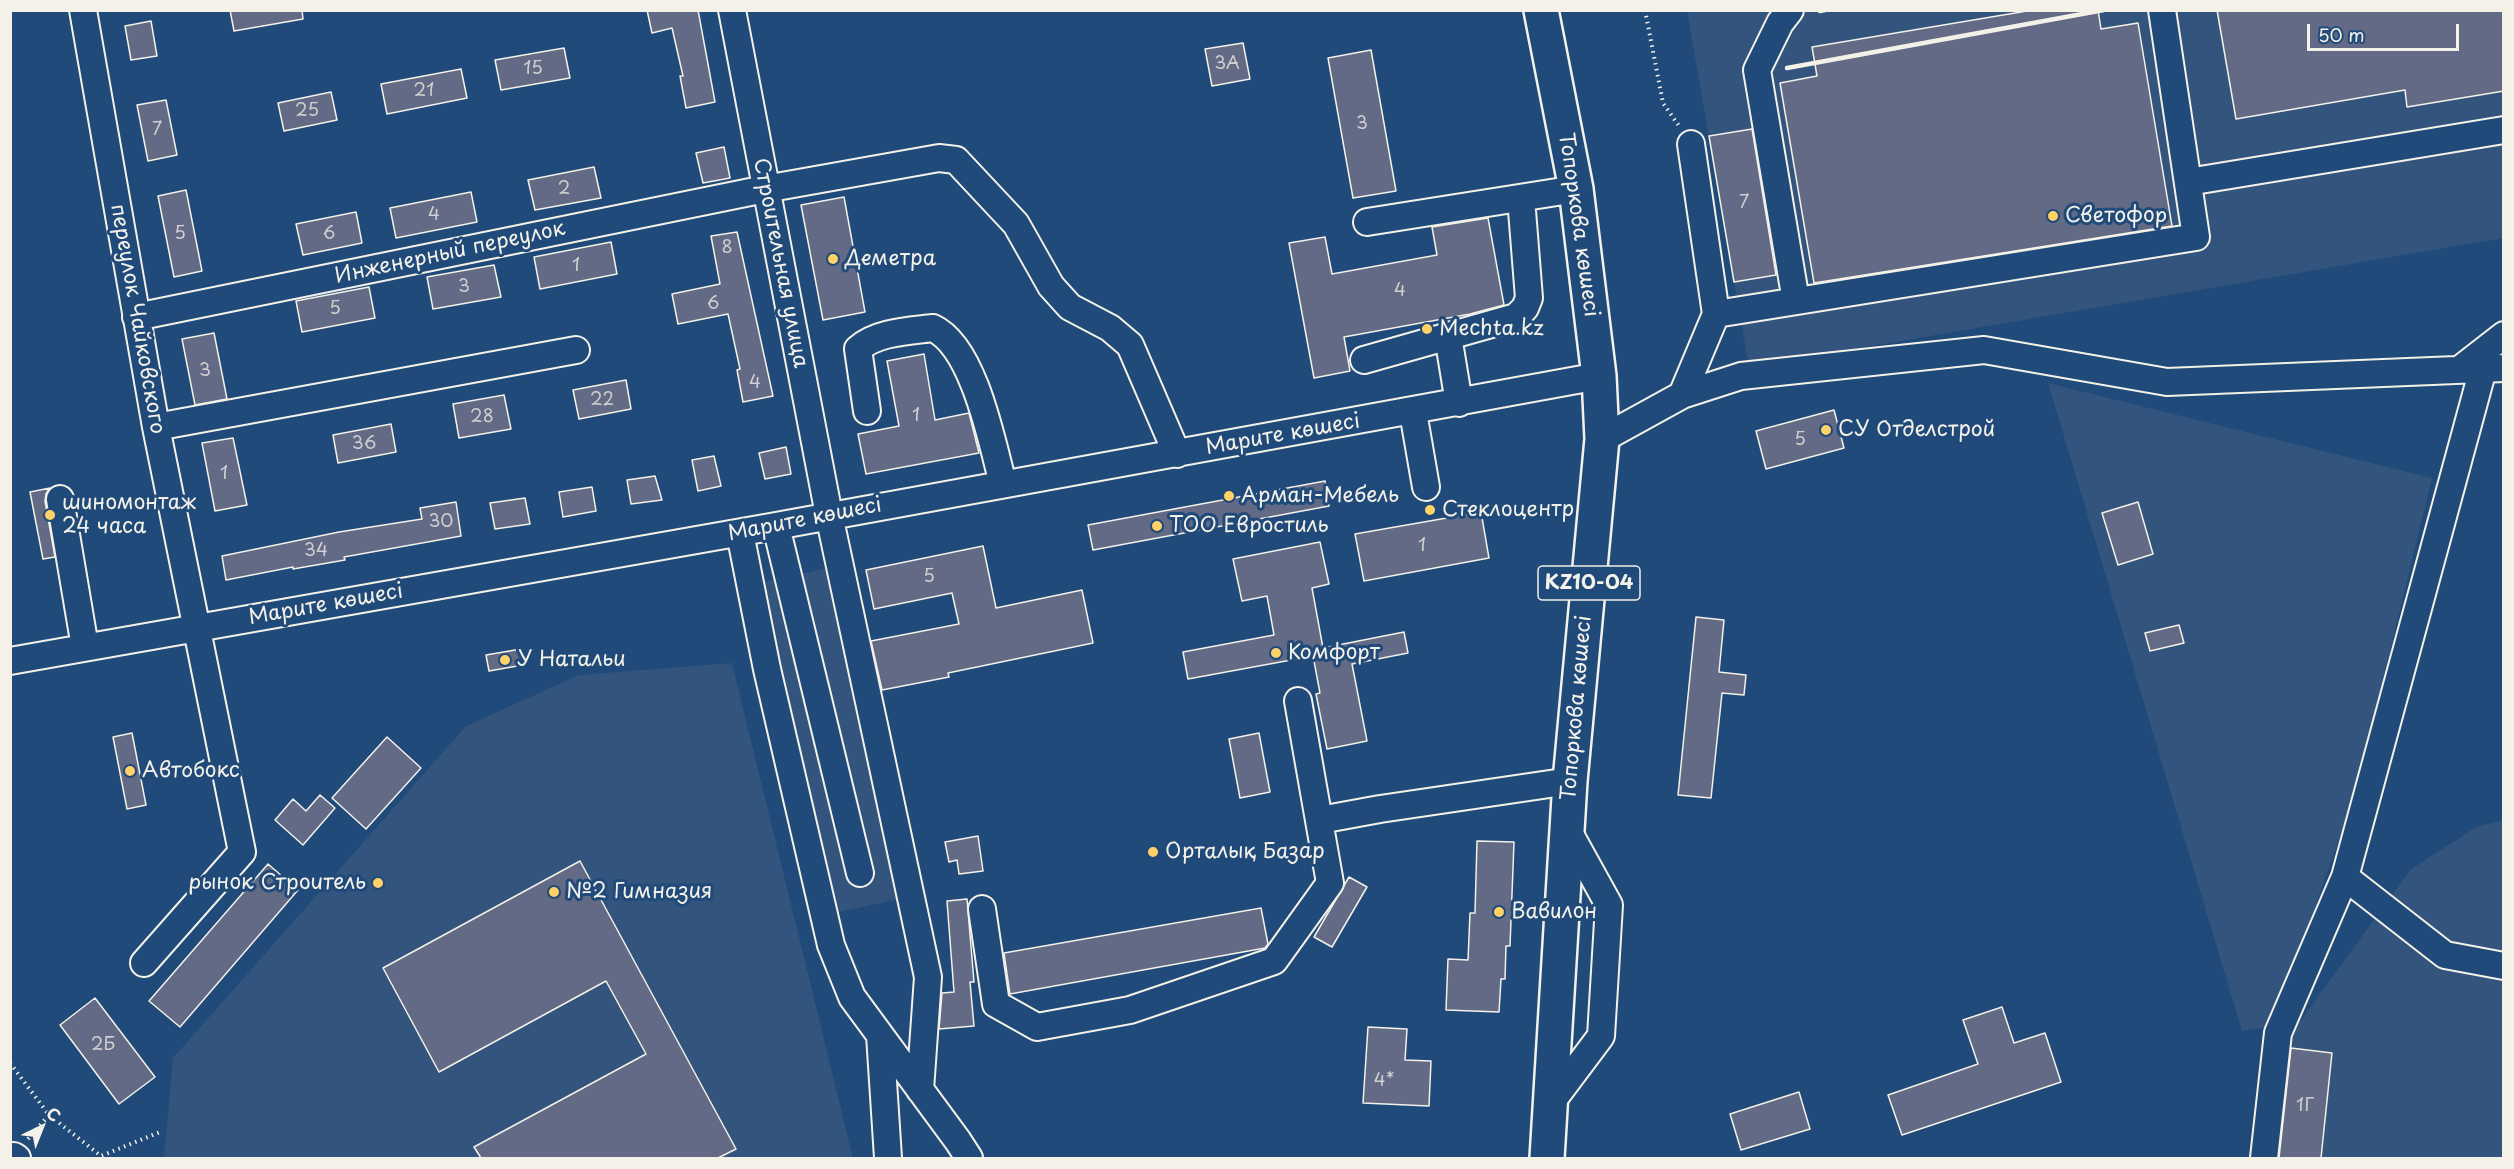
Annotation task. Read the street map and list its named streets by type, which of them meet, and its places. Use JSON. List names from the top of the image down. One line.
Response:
{"streets":{"highway":["Топоркова көшесі","KZ10-04"],"street":["Инженерный переулок","Строительная улица","переулок Чайковского","Марите көшесі"]},"crossings":[["Топоркова көшесі","Марите көшесі"],["Инженерный переулок","Строительная улица"],["Инженерный переулок","переулок Чайковского"],["Инженерный переулок","Марите көшесі"],["Строительная улица","Марите көшесі"],["переулок Чайковского","Марите көшесі"]],"places":["Светофор","Деметра","Mechta.kz","СУ Отделстрой","Арман-Мебель","Стеклоцентр","шиномонтаж 24 часа","ТОО Евростиль","Комфорт","У Натальи","Автобокс","Орталық Базар","рынок Строитель","№2 Гимназия","Вавилон"],"house_numbers":["3А","15","21","25","3","7","2","7","4","5","6","8","1","3","4","6","5","3","4","22","1","28","5","36","1","30","1","34","5","2Б","4*","1Г"],"scale_bar":"50 m","north":"top right"}
